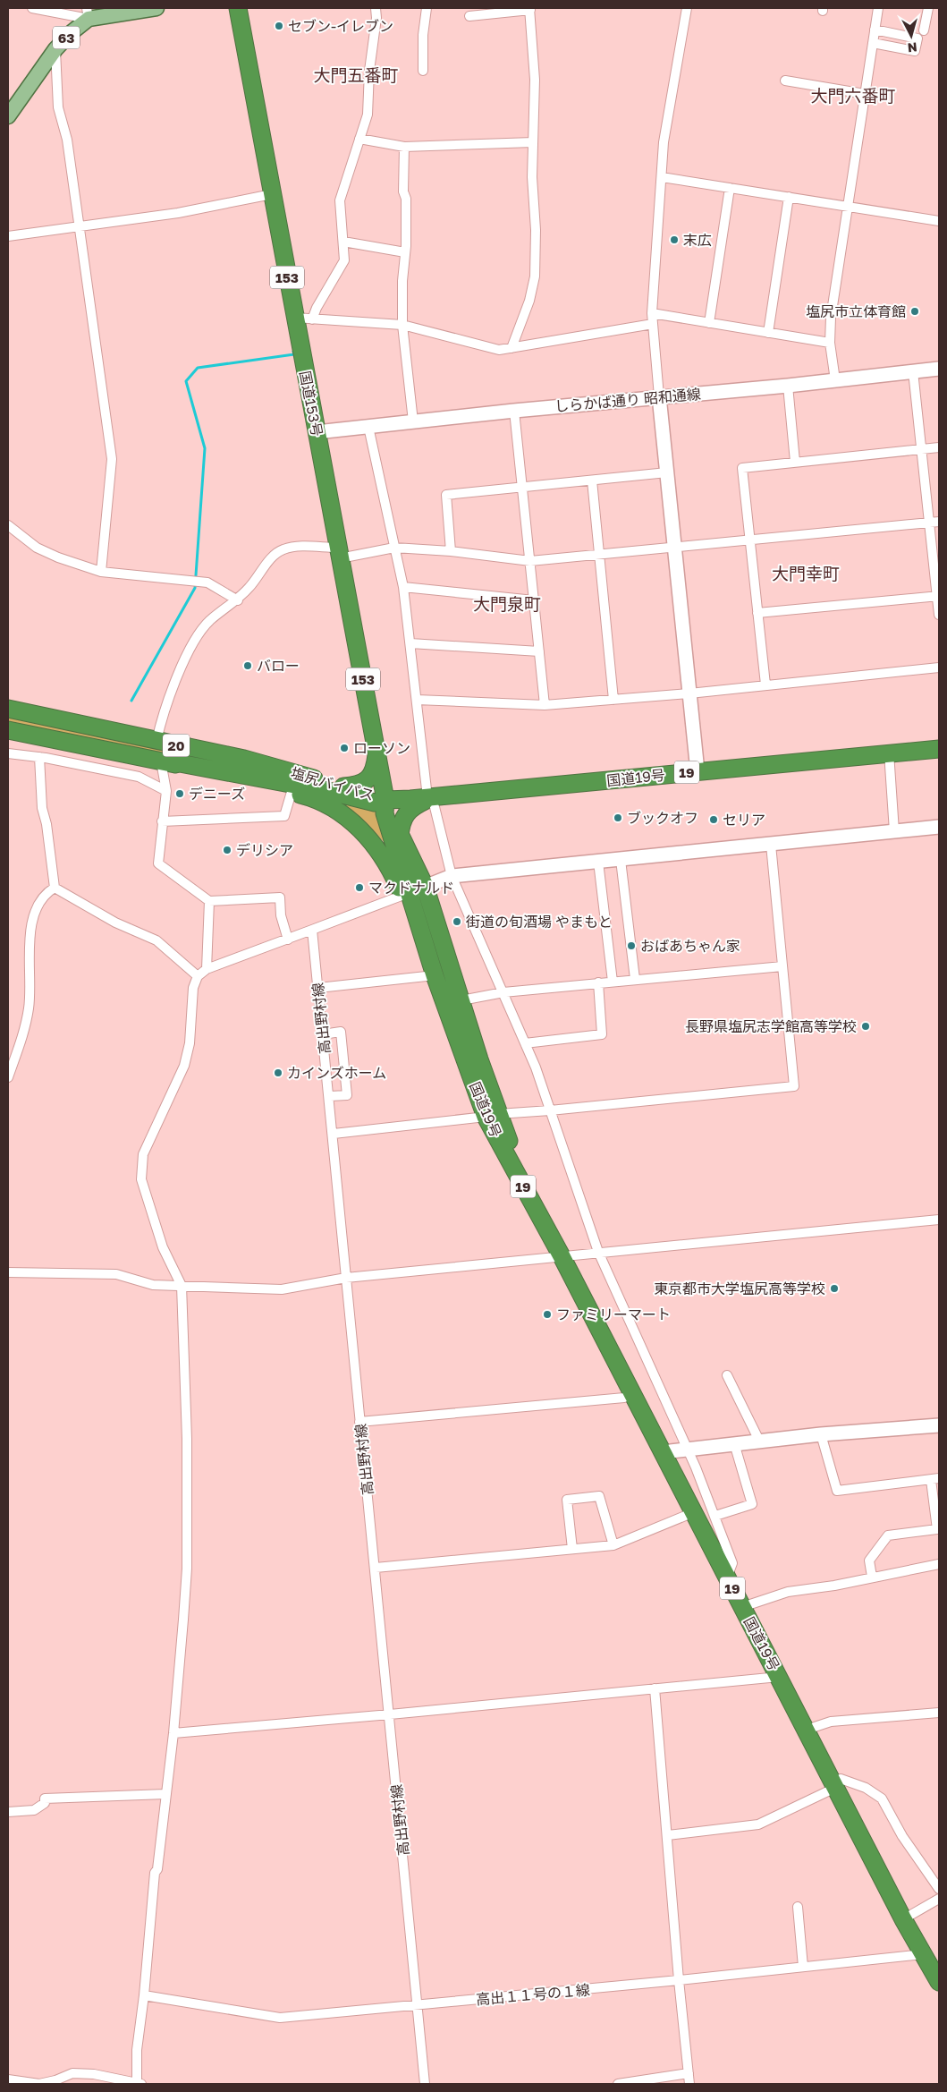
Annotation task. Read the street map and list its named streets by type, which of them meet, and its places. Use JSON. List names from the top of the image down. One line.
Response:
{"streets":{"highway":["153","国道153号","20","19","国道19号","塩尻バイパス"],"main road":["63"],"street":["しらかば通り 昭和通線","高出野村線","高出１１号の１線"]},"crossings":[["しらかば通り 昭和通線","国道153号"],["国道153号","国道19号"],["国道153号","塩尻バイパス"],["国道19号","塩尻バイパス"],["国道19号","高出１１号の１線"],["高出野村線","高出１１号の１線"]],"districts":["大門五番町","大門六番町","大門幸町","大門泉町"],"places":["セブン-イレブン","末広","塩尻市立体育館","バロー","ローソン","デニーズ","ブックオフ","セリア","デリシア","マクドナルド","街道の旬酒場 やまもと","おばあちゃん家","長野県塩尻志学館高等学校","カインズホーム","東京都市大学塩尻高等学校","ファミリーマート"],"north":"bottom"}
